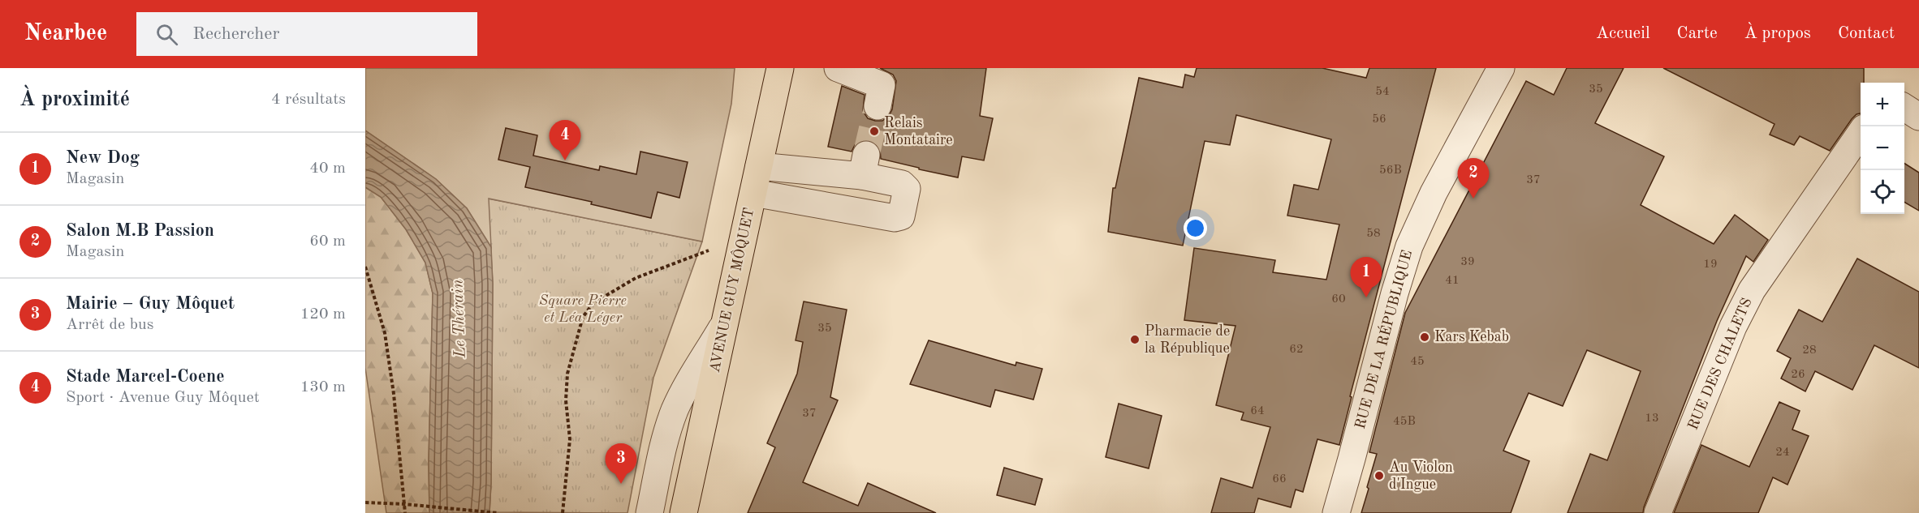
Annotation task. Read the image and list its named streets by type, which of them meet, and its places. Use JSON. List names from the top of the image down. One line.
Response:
{"streets":{"main road":["AVENUE GUY MÔQUET"],"street":["RUE DE LA RÉPUBLIQUE","RUE DES CHALETS"]},"water":["Le Thérain"],"parks":["Square Pierre et Léa Léger"],"places":["Relais Montataire","Kars Kebab","Pharmacie de la République","Au Violon d'Ingue"],"house_numbers":["35","54","56","56B","37","58","39","19","41","60","35","62","28","45","26","64","37","13","45B","24","66"],"page":{"header":"Nearbee","search":"Rechercher","nav":["Accueil","Carte","À propos","Contact"],"heading":["À proximité","4 résultats"],"map_buttons":["+","−"],"pins":["4","2","1","3"],"list":[{"mark":"1","name":"New Dog","note":"Magasin","value":"40 m"},{"mark":"2","name":"Salon M.B Passion","note":"Magasin","value":"60 m"},{"mark":"3","name":"Mairie – Guy Môquet","note":"Arrêt de bus","value":"120 m"},{"mark":"4","name":"Stade Marcel-Coene","note":"Sport · Avenue Guy Môquet","value":"130 m"}]}}
